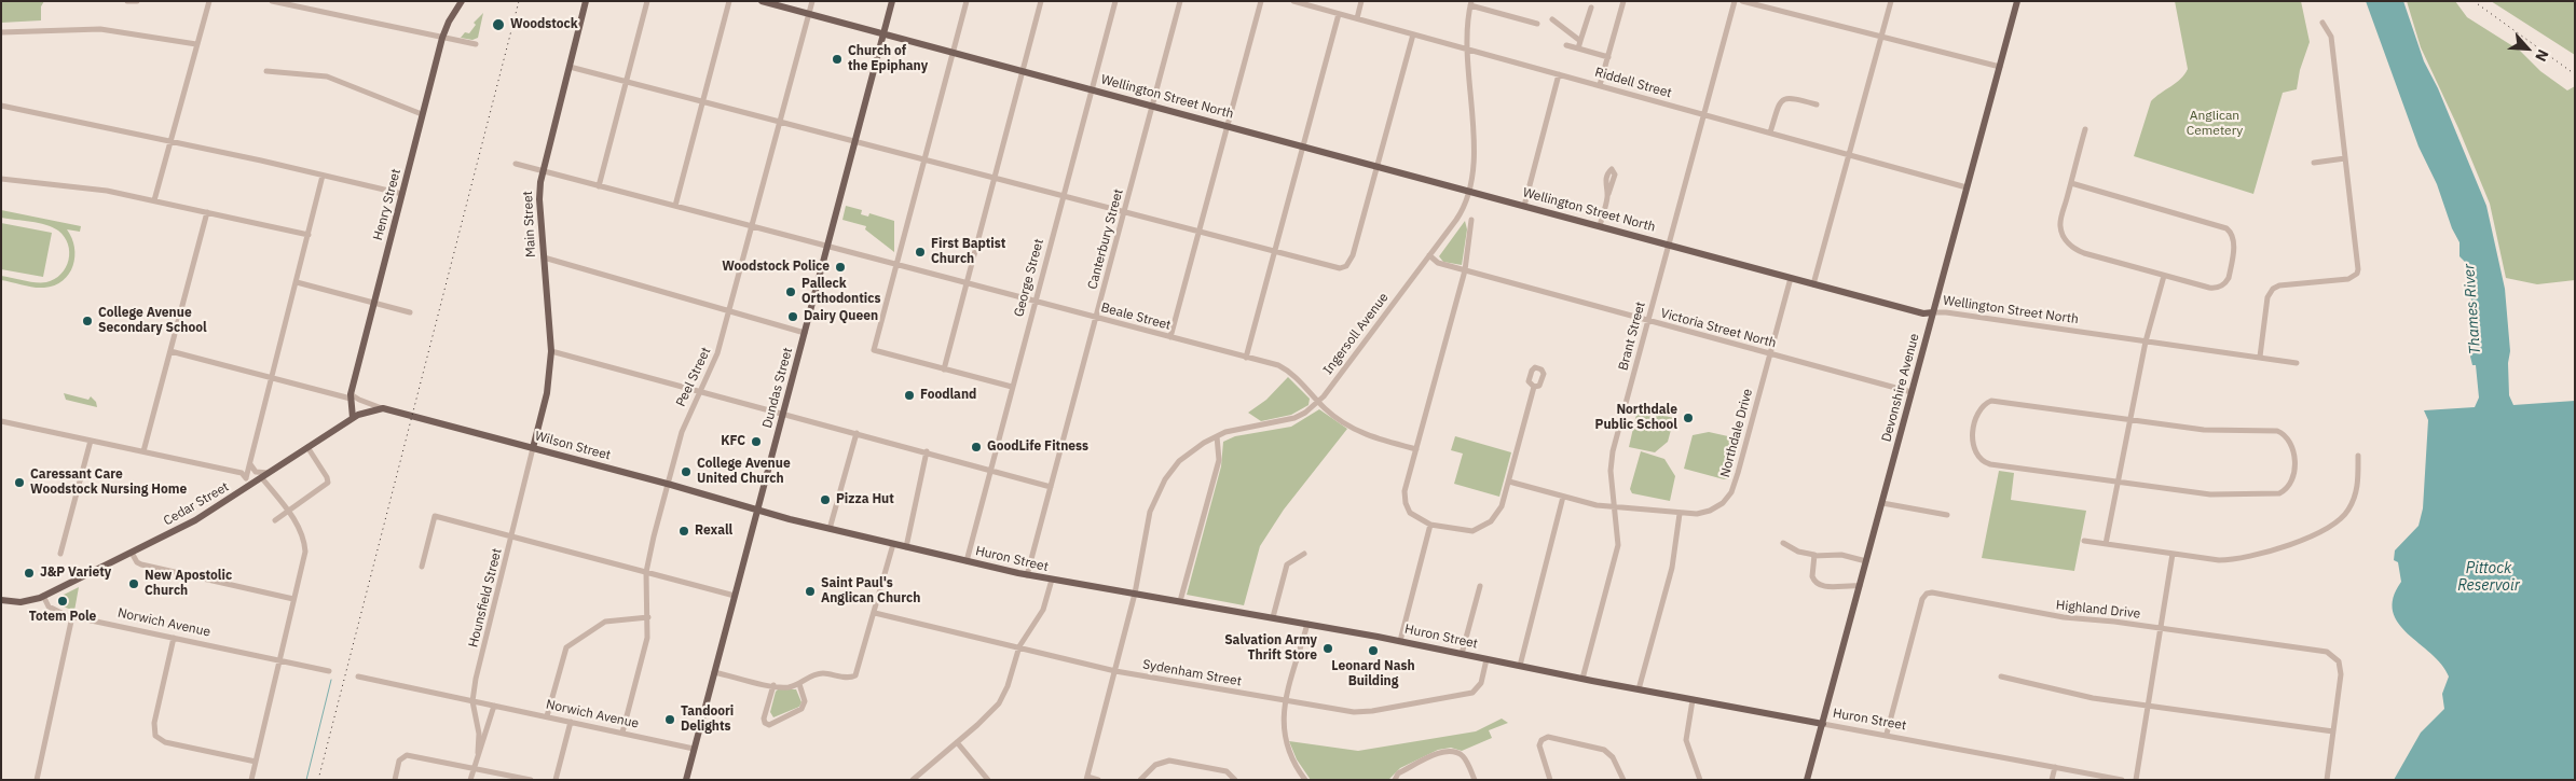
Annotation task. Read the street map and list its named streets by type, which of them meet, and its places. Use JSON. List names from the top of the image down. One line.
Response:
{"streets":{"main road":["Wellington Street North","Henry Street","Main Street","Dundas Street","Devonshire Avenue","Wilson Street","Cedar Street","Huron Street"],"street":["Riddell Street","Canterbury Street","George Street","Beale Street","Victoria Street North","Ingersoll Avenue","Brant Street","Peel Street","Northdale Drive","Hounsfield Street","Highland Drive","Norwich Avenue","Sydenham Street"]},"crossings":[["Riddell Street","Ingersoll Avenue"],["Riddell Street","Brant Street"],["Riddell Street","Devonshire Avenue"],["Wellington Street North","Canterbury Street"],["Wellington Street North","George Street"],["Wellington Street North","Ingersoll Avenue"],["Wellington Street North","Brant Street"],["Wellington Street North","Peel Street"],["Wellington Street North","Dundas Street"],["Wellington Street North","Devonshire Avenue"],["Wellington Street North","Northdale Drive"],["Henry Street","Wilson Street"],["Henry Street","Cedar Street"],["Main Street","Beale Street"],["Main Street","Wilson Street"],["Main Street","Hounsfield Street"],["Canterbury Street","Beale Street"],["Canterbury Street","Huron Street"],["George Street","Beale Street"],["George Street","Huron Street"],["Beale Street","Ingersoll Avenue"],["Beale Street","Peel Street"],["Beale Street","Dundas Street"],["Victoria Street North","Ingersoll Avenue"],["Victoria Street North","Brant Street"],["Victoria Street North","Devonshire Avenue"],["Victoria Street North","Northdale Drive"],["Ingersoll Avenue","Huron Street"],["Ingersoll Avenue","Sydenham Street"],["Brant Street","Northdale Drive"],["Brant Street","Huron Street"],["Peel Street","Wilson Street"],["Peel Street","Norwich Avenue"],["Dundas Street","Wilson Street"],["Dundas Street","Huron Street"],["Dundas Street","Norwich Avenue"],["Devonshire Avenue","Huron Street"],["Wilson Street","Huron Street"],["Wilson Street","Hounsfield Street"],["Cedar Street","Norwich Avenue"],["Huron Street","Highland Drive"],["Huron Street","Sydenham Street"],["Hounsfield Street","Norwich Avenue"]],"water":["Thames River","Pittock Reservoir"],"parks":["Anglican Cemetery"],"places":["Woodstock","Church of the Epiphany","First Baptist Church","Woodstock Police","Palleck Orthodontics","Dairy Queen","College Avenue Secondary School","Foodland","Northdale Public School","KFC","GoodLife Fitness","College Avenue United Church","Caressant Care Woodstock Nursing Home","Pizza Hut","Rexall","J&P Variety","New Apostolic Church","Saint Paul's Anglican Church","Totem Pole","Salvation Army Thrift Store","Leonard Nash Building","Tandoori Delights"],"north":"bottom right"}
